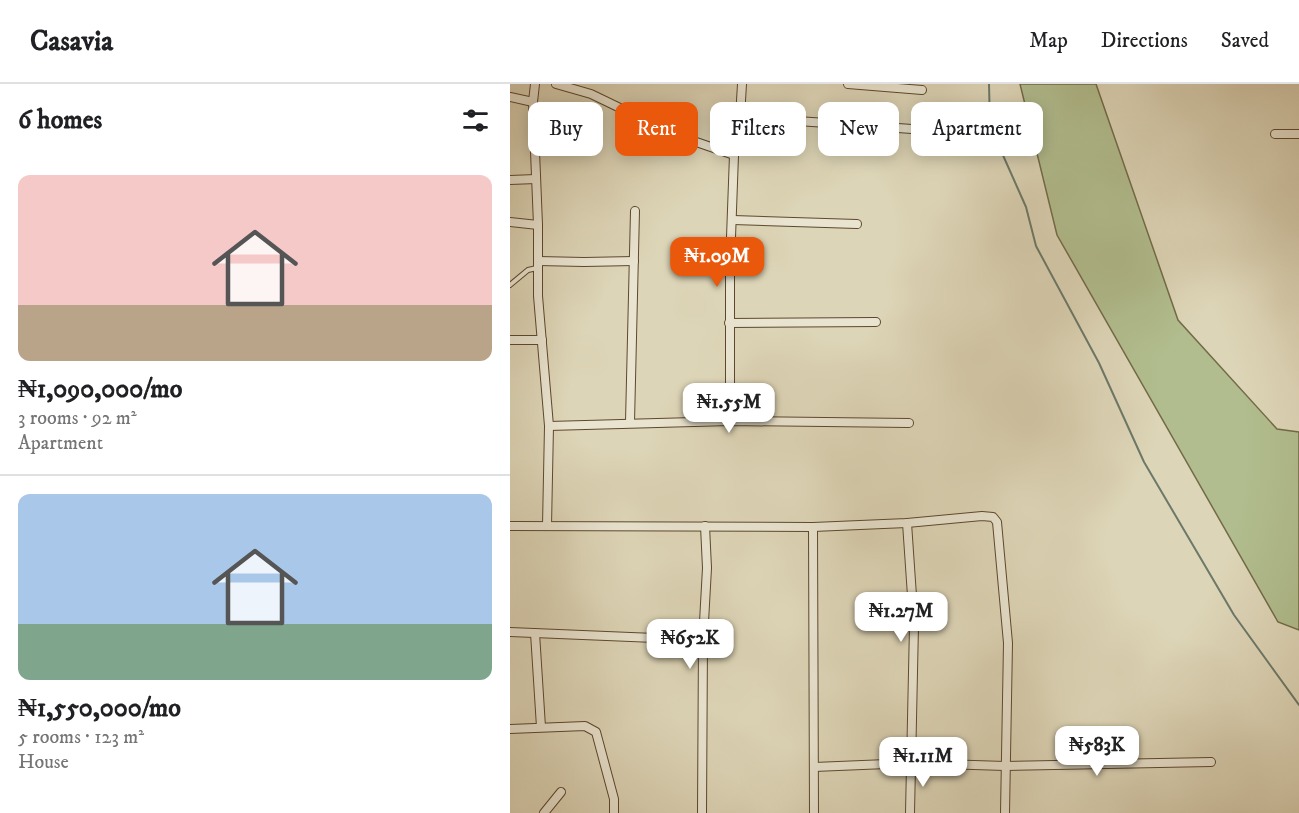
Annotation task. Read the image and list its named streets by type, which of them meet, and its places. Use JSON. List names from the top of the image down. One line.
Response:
{"page":{"header":"Casavia","nav":["Map","Directions","Saved"],"heading":"6 homes","chip":["Buy","Rent","Filters","New","Apartment"],"list":[{"name":"₦1,090,000/mo","note":"3 rooms · 92 m² · Apartment"},{"name":"₦1,550,000/mo","note":"5 rooms · 123 m² · House"}],"price":["₦1.09M","₦1.55M","₦1.27M","₦652K","₦583K","₦1.11M"]}}
